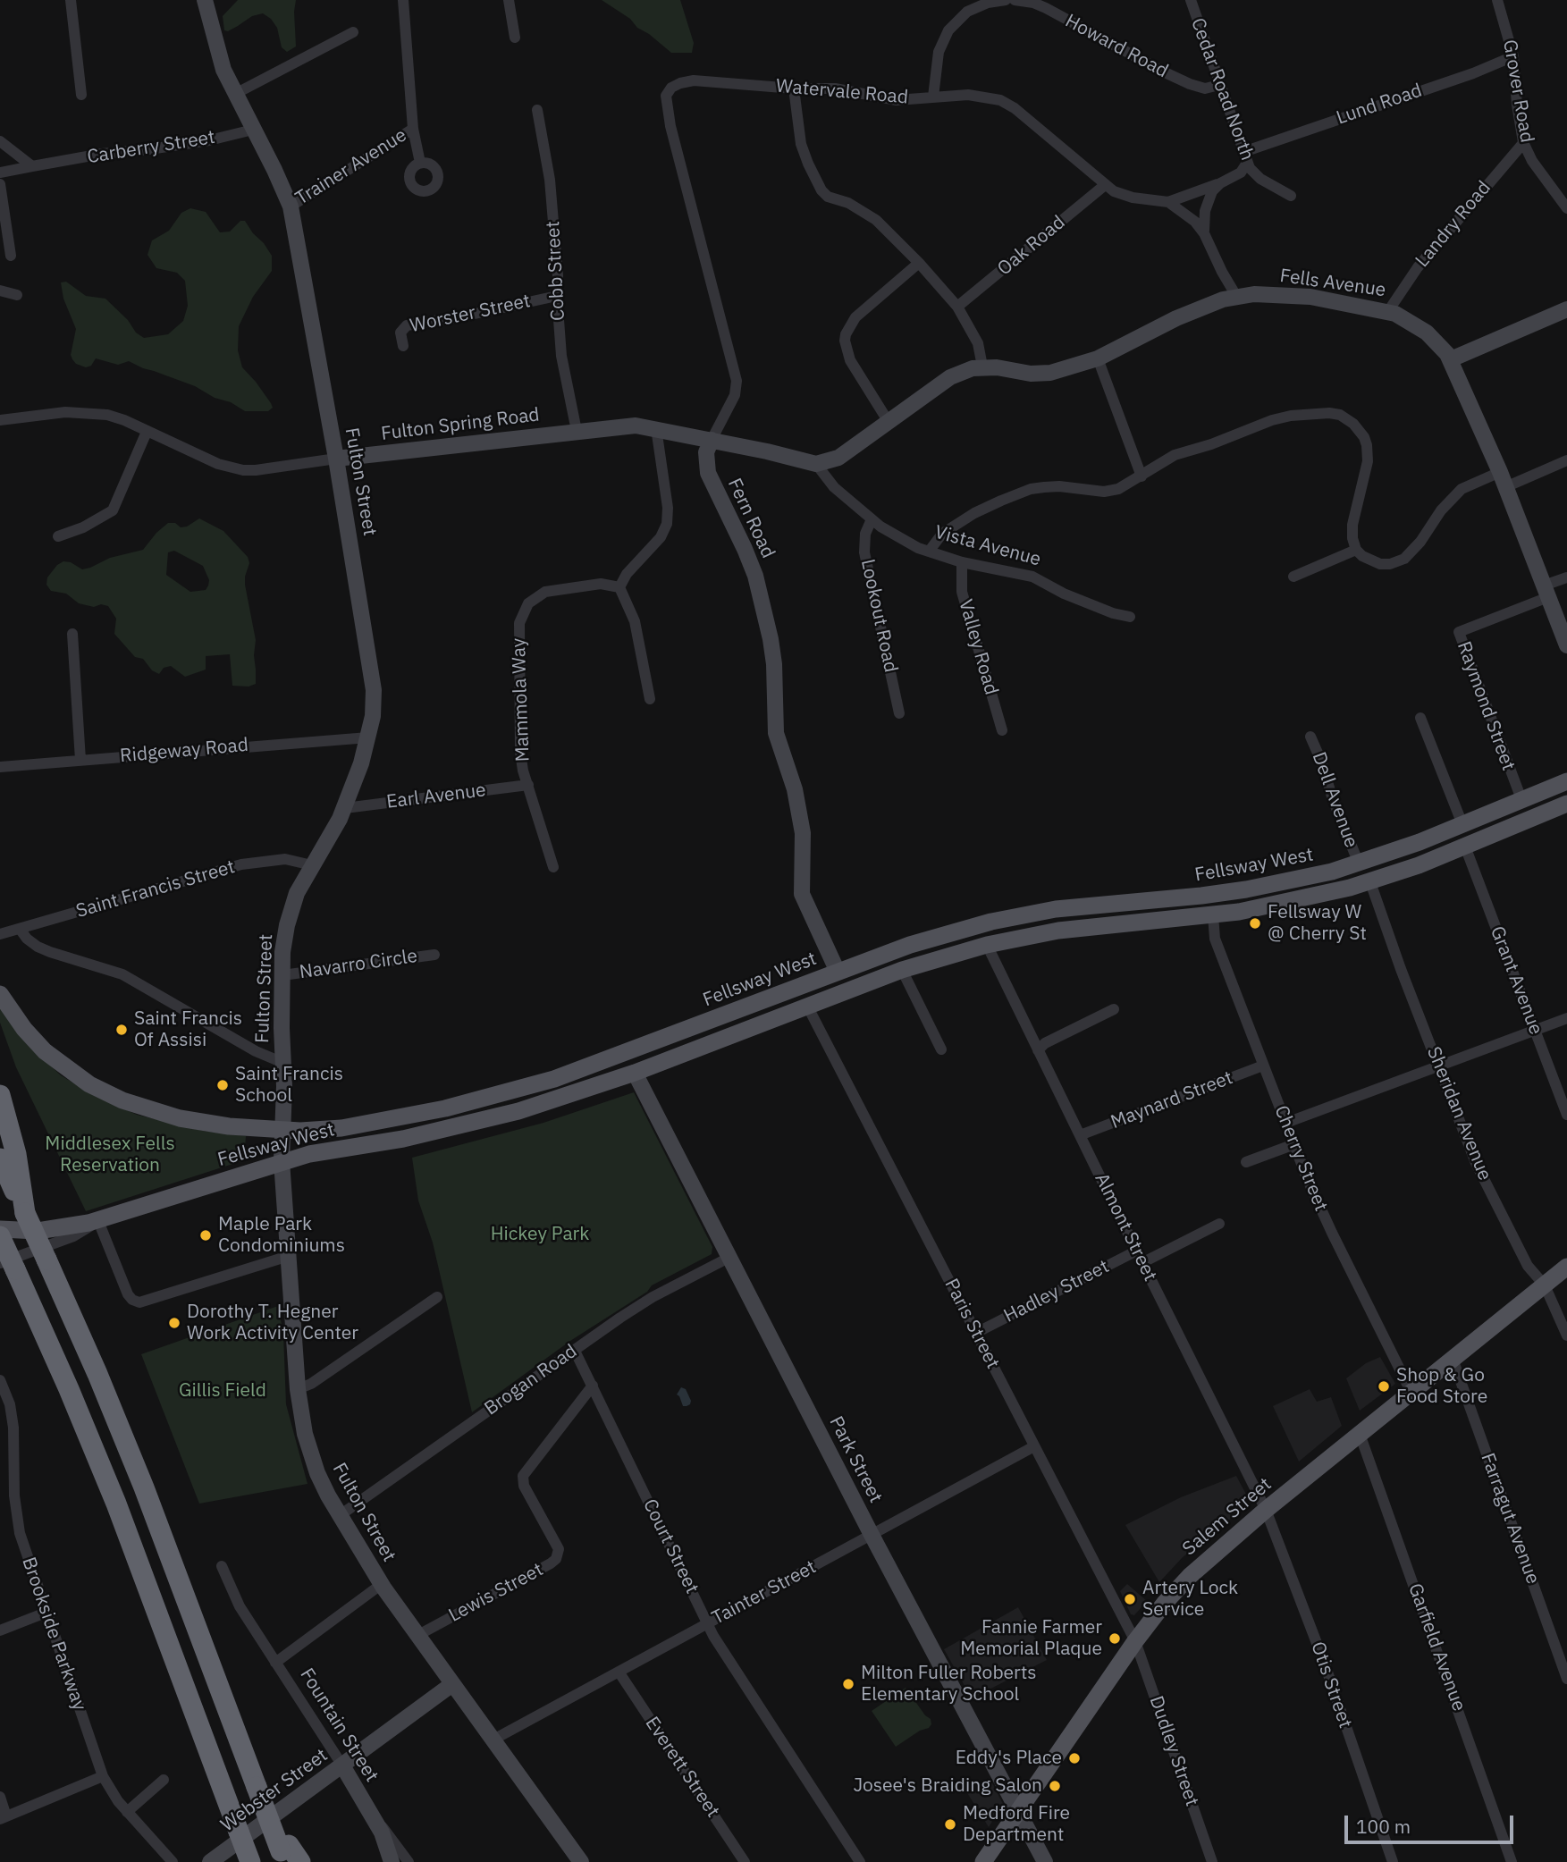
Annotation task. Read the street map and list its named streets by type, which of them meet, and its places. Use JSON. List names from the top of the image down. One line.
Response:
{"streets":{"main road":["Fellsway West","Salem Street"],"street":["Howard Road","Cedar Road North","Grover Road","Watervale Road","Lund Road","Carberry Street","Trainer Avenue","Landry Road","Oak Road","Cobb Street","Fells Avenue","Worster Street","Fulton Spring Road","Fulton Street","Fern Road","Vista Avenue","Lookout Road","Valley Road","Mammola Way","Raymond Street","Ridgeway Road","Earl Avenue","Dell Avenue","Saint Francis Street","Navarro Circle","Grant Avenue","Maynard Street","Sheridan Avenue","Cherry Street","Almont Street","Hadley Street","Paris Street","Brogan Road","Park Street","Farragut Avenue","Court Street","Lewis Street","Tainter Street","Brookside Parkway","Garfield Avenue","Otis Street","Fountain Street","Dudley Street","Everett Street","Webster Street"]},"crossings":[["Howard Road","Cedar Road North"],["Cedar Road North","Lund Road"],["Grover Road","Lund Road"],["Grover Road","Landry Road"],["Watervale Road","Lund Road"],["Watervale Road","Oak Road"],["Watervale Road","Fells Avenue"],["Watervale Road","Fern Road"],["Carberry Street","Fulton Street"],["Trainer Avenue","Fulton Street"],["Landry Road","Fells Avenue"],["Cobb Street","Worster Street"],["Cobb Street","Fulton Spring Road"],["Fells Avenue","Vista Avenue"],["Fells Avenue","Raymond Street"],["Fulton Spring Road","Fulton Street"],["Fulton Spring Road","Fern Road"],["Fulton Street","Ridgeway Road"],["Fulton Street","Earl Avenue"],["Fulton Street","Fellsway West"],["Fulton Street","Saint Francis Street"],["Fulton Street","Navarro Circle"],["Fulton Street","Brogan Road"],["Fulton Street","Lewis Street"],["Fulton Street","Tainter Street"],["Fulton Street","Webster Street"],["Fern Road","Fellsway West"],["Vista Avenue","Lookout Road"],["Vista Avenue","Valley Road"],["Mammola Way","Earl Avenue"],["Raymond Street","Fellsway West"],["Dell Avenue","Fellsway West"],["Fellsway West","Grant Avenue"],["Fellsway West","Sheridan Avenue"],["Fellsway West","Cherry Street"],["Fellsway West","Almont Street"],["Fellsway West","Paris Street"],["Fellsway West","Park Street"],["Maynard Street","Cherry Street"],["Maynard Street","Almont Street"],["Sheridan Avenue","Salem Street"],["Cherry Street","Salem Street"],["Almont Street","Hadley Street"],["Almont Street","Salem Street"],["Almont Street","Otis Street"],["Hadley Street","Paris Street"],["Paris Street","Salem Street"],["Paris Street","Tainter Street"],["Paris Street","Dudley Street"],["Brogan Road","Park Street"],["Brogan Road","Court Street"],["Park Street","Salem Street"],["Park Street","Tainter Street"],["Salem Street","Farragut Avenue"],["Salem Street","Garfield Avenue"],["Salem Street","Otis Street"],["Salem Street","Dudley Street"],["Court Street","Lewis Street"],["Court Street","Tainter Street"],["Tainter Street","Everett Street"],["Fountain Street","Webster Street"]],"parks":["Middlesex Fells Reservation","Hickey Park","Gillis Field"],"places":["Fellsway W @ Cherry St","Saint Francis Of Assisi","Saint Francis School","Maple Park Condominiums","Dorothy T. Hegner Work Activity Center","Shop & Go Food Store","Artery Lock Service","Fannie Farmer Memorial Plaque","Milton Fuller Roberts Elementary School","Eddy's Place","Josee's Braiding Salon","Medford Fire Department"],"scale_bar":"100 m"}
